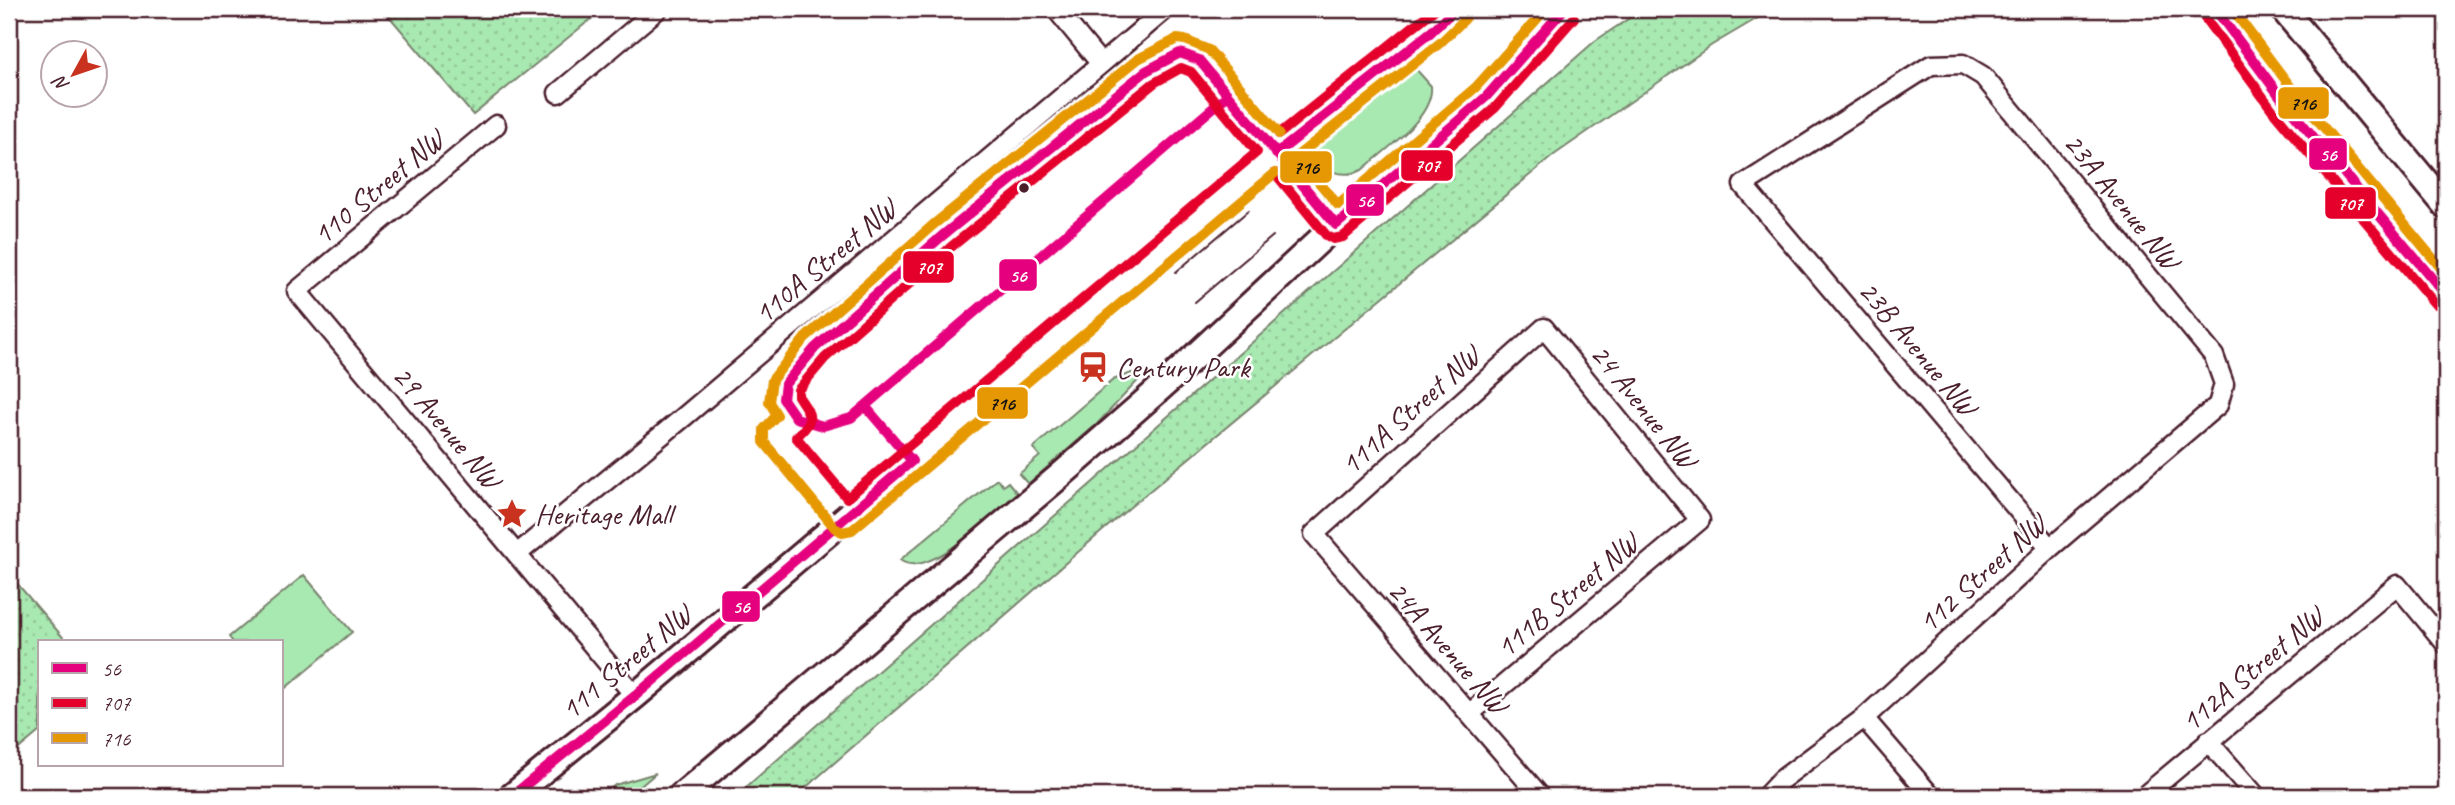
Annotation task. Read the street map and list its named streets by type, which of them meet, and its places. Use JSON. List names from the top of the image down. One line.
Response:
{"streets":{"main road":["111 Street NW"],"street":["110 Street NW","23A Avenue NW","110A Street NW","23B Avenue NW","24 Avenue NW","111A Street NW","29 Avenue NW","112 Street NW","111B Street NW","24A Avenue NW","112A Street NW"]},"crossings":[["110 Street NW","29 Avenue NW"],["23A Avenue NW","23B Avenue NW"],["23A Avenue NW","112 Street NW"],["110A Street NW","29 Avenue NW"],["23B Avenue NW","112 Street NW"],["24 Avenue NW","111A Street NW"],["24 Avenue NW","111B Street NW"],["111A Street NW","24A Avenue NW"],["29 Avenue NW","111 Street NW"],["111B Street NW","24A Avenue NW"]],"places":{"station":["Century Park"],"place":["Heritage Mall"]},"lines":["transit line 56","transit line 707","transit line 716"],"legend":["56","707","716"],"north":"bottom left"}
